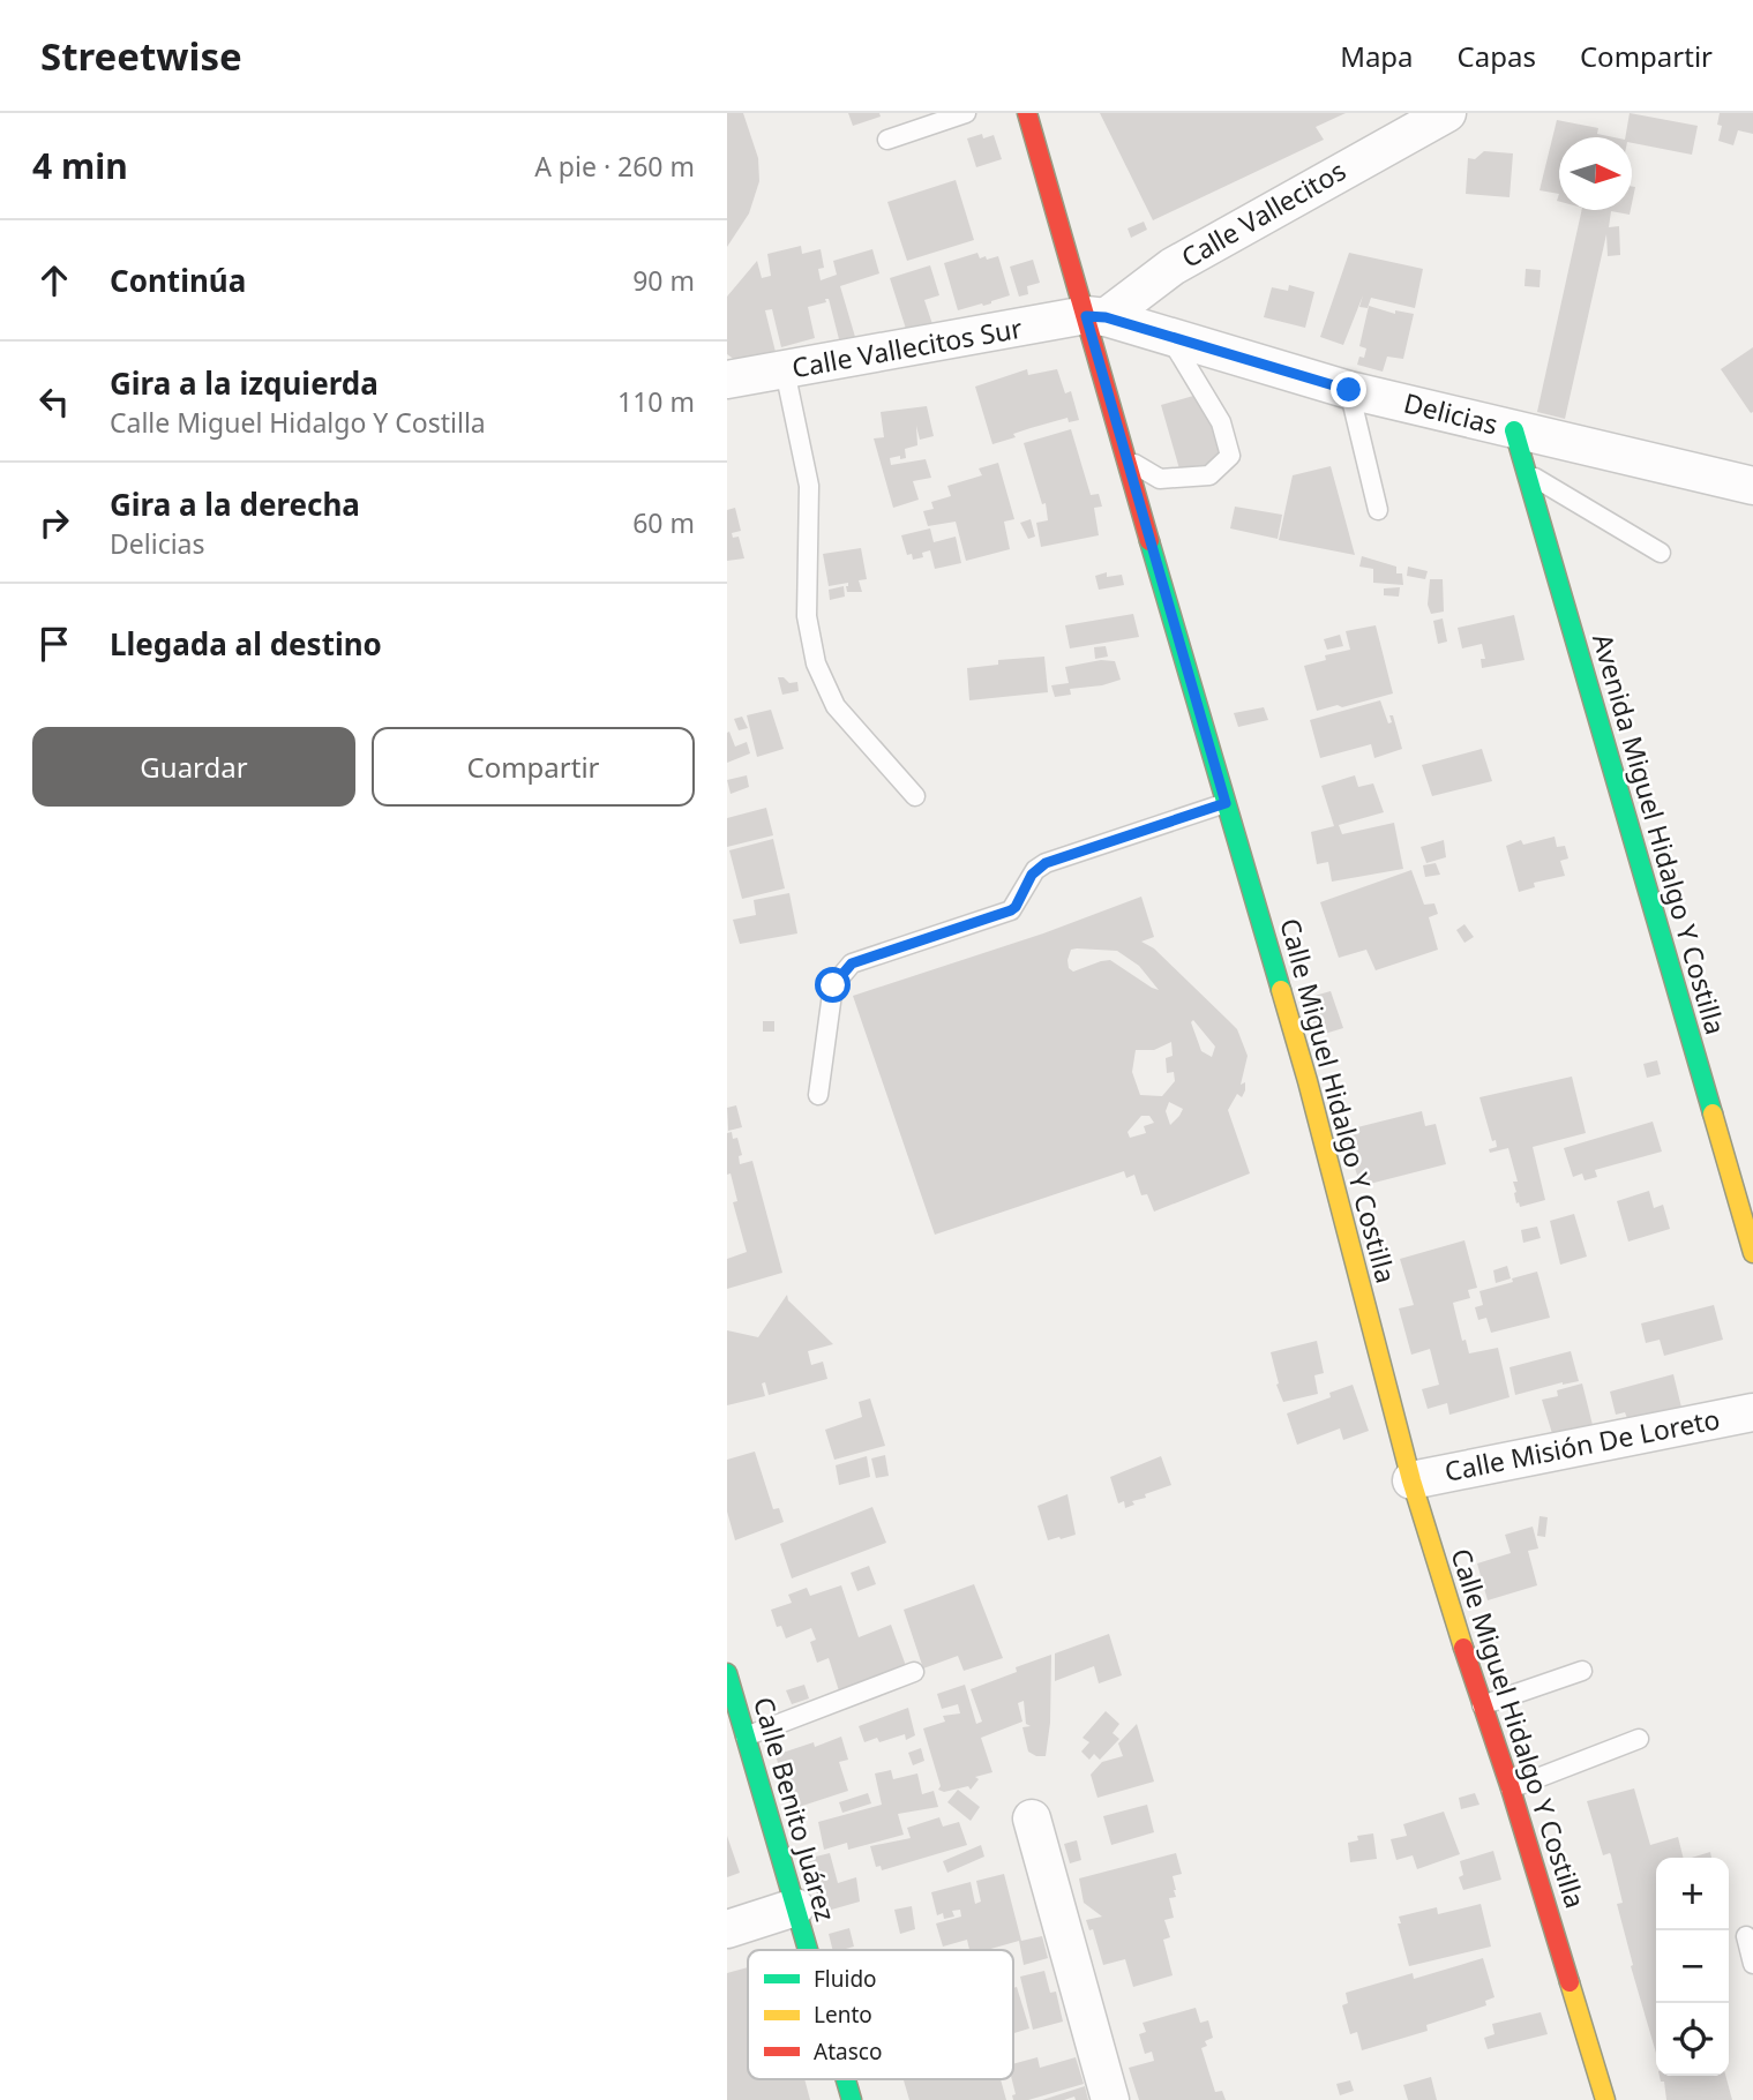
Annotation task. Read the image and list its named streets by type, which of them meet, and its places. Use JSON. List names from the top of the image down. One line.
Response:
{"streets":{"street":["Calle Vallecitos","Calle Vallecitos Sur","Delicias","Avenida Miguel Hidalgo Y Costilla","Calle Miguel Hidalgo Y Costilla","Calle Misión De Loreto","Calle Benito Juárez"]},"crossings":[["Calle Vallecitos","Calle Vallecitos Sur"],["Calle Vallecitos","Delicias"],["Calle Vallecitos","Calle Miguel Hidalgo Y Costilla"],["Calle Vallecitos Sur","Delicias"],["Calle Vallecitos Sur","Calle Miguel Hidalgo Y Costilla"],["Delicias","Avenida Miguel Hidalgo Y Costilla"],["Delicias","Calle Miguel Hidalgo Y Costilla"],["Calle Miguel Hidalgo Y Costilla","Calle Misión De Loreto"]],"legend":["Fluido","Lento","Atasco"],"north":"right","page":{"header":"Streetwise","nav":["Mapa","Capas","Compartir"],"heading":["4 min","A pie · 260 m"],"list":[["Continúa","90 m"],["Gira a la izquierda","Calle Miguel Hidalgo Y Costilla","110 m"],["Gira a la derecha","Delicias","60 m"],"Llegada al destino"],"buttons":["Guardar","Compartir"],"map_buttons":["+","−"]}}
